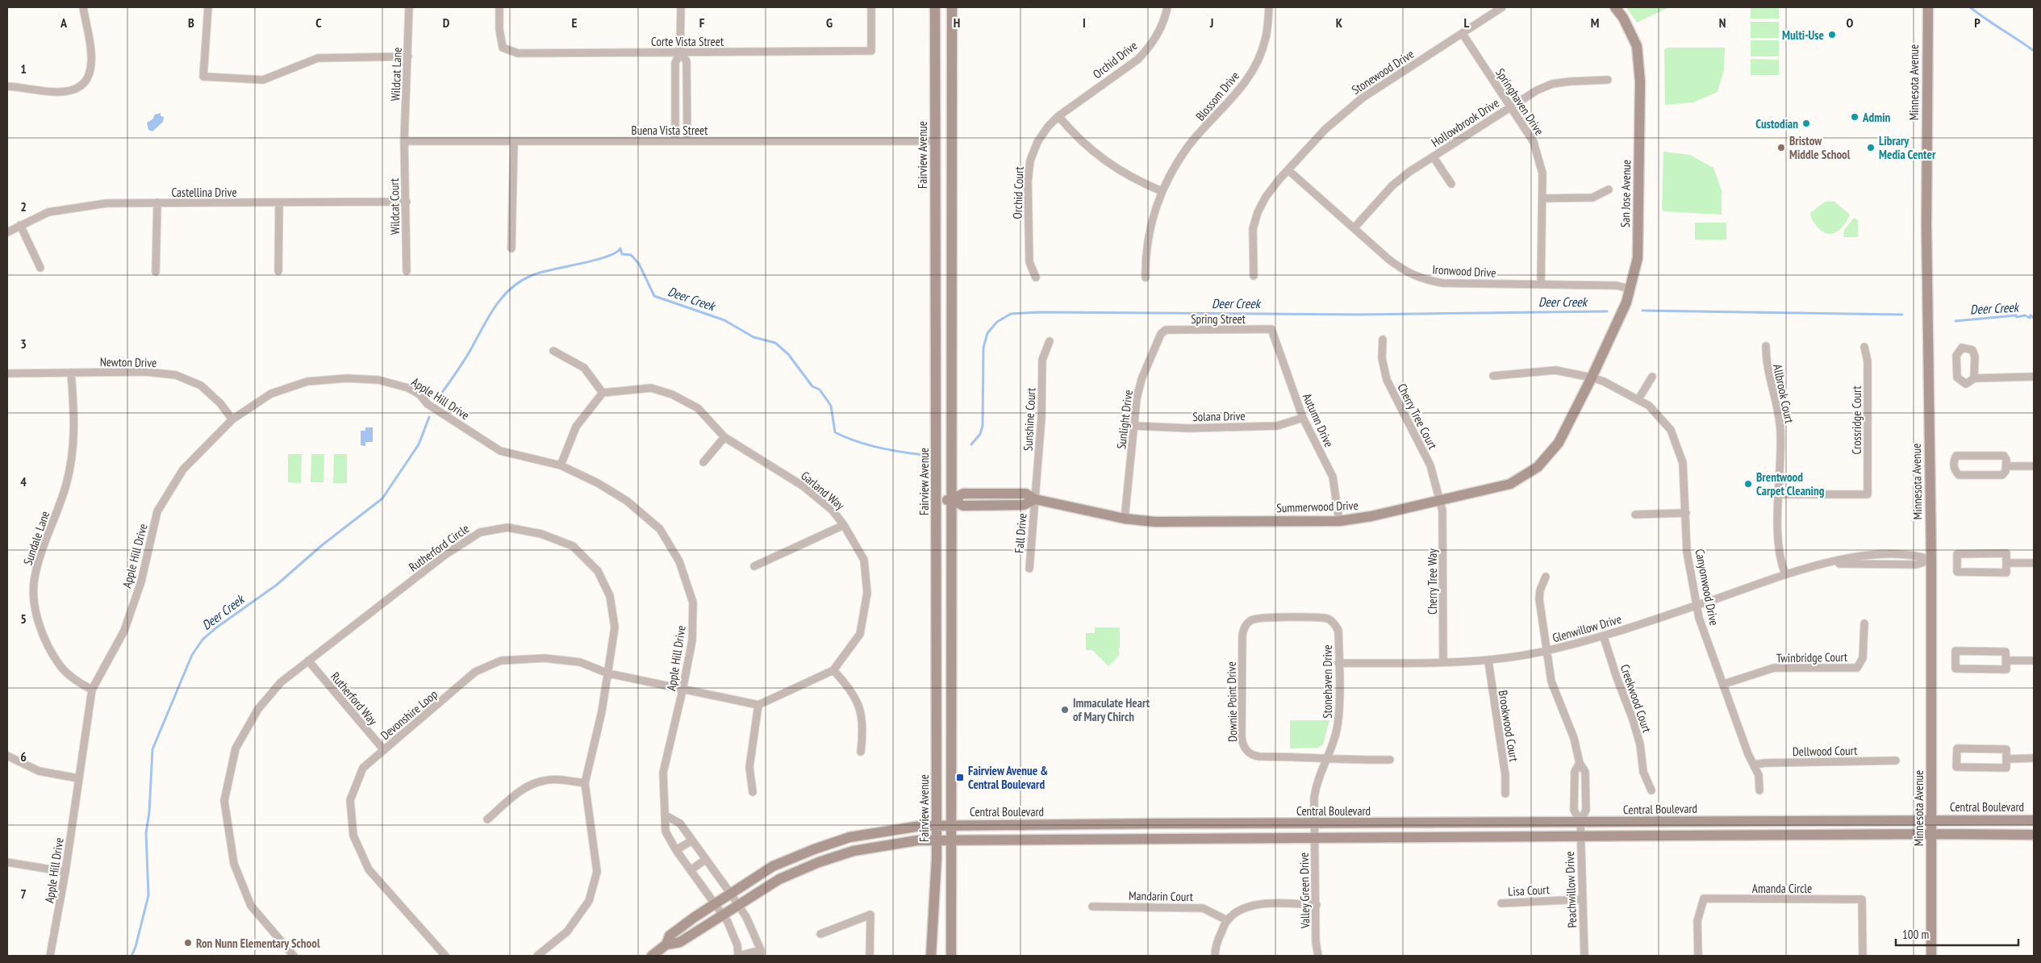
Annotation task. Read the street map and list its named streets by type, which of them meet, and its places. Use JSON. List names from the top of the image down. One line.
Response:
{"streets":{"street":["Corte Vista Street","Orchid Drive","Stonewood Drive","Wildcat Lane","Minnesota Avenue","Blossom Drive","Springhaven Drive","Hollowbrook Drive","Buena Vista Street","Fairview Avenue","Castellina Drive","Orchid Court","San Jose Avenue","Wildcat Court","Ironwood Drive","Spring Street","Newton Drive","Allbrook Court","Apple Hill Drive","Solana Drive","Cherry Tree Court","Sunshine Court","Sunlight Drive","Autumn Drive","Crossridge Court","Garland Way","Summerwood Drive","Fall Drive","Sundale Lane","Rutherford Circle","Cherry Tree Way","Canyonwood Drive","Glenwillow Drive","Twinbridge Court","Stonehaven Drive","Rutherford Way","Creekwood Court","Downie Point Drive","Devonshire Loop","Brookwood Court","Dellwood Court","Central Boulevard","Amanda Circle","Peachwillow Drive","Valley Green Drive","Lisa Court","Mandarin Court"]},"crossings":[["Orchid Drive","Orchid Court"],["Stonewood Drive","Springhaven Drive"],["Stonewood Drive","Ironwood Drive"],["Wildcat Lane","Buena Vista Street"],["Wildcat Lane","Wildcat Court"],["Minnesota Avenue","Glenwillow Drive"],["Minnesota Avenue","Central Boulevard"],["Springhaven Drive","Hollowbrook Drive"],["Springhaven Drive","Ironwood Drive"],["Hollowbrook Drive","Ironwood Drive"],["Buena Vista Street","Fairview Avenue"],["Buena Vista Street","Wildcat Court"],["Fairview Avenue","Summerwood Drive"],["Fairview Avenue","Central Boulevard"],["Castellina Drive","Wildcat Court"],["San Jose Avenue","Ironwood Drive"],["San Jose Avenue","Summerwood Drive"],["San Jose Avenue","Canyonwood Drive"],["Spring Street","Sunlight Drive"],["Spring Street","Autumn Drive"],["Newton Drive","Apple Hill Drive"],["Newton Drive","Sundale Lane"],["Allbrook Court","Crossridge Court"],["Allbrook Court","Glenwillow Drive"],["Apple Hill Drive","Sundale Lane"],["Apple Hill Drive","Devonshire Loop"],["Apple Hill Drive","Central Boulevard"],["Solana Drive","Sunlight Drive"],["Solana Drive","Autumn Drive"],["Cherry Tree Court","Summerwood Drive"],["Cherry Tree Court","Cherry Tree Way"],["Sunshine Court","Summerwood Drive"],["Sunshine Court","Fall Drive"],["Sunlight Drive","Summerwood Drive"],["Autumn Drive","Summerwood Drive"],["Summerwood Drive","Fall Drive"],["Summerwood Drive","Cherry Tree Way"],["Summerwood Drive","Canyonwood Drive"],["Rutherford Circle","Rutherford Way"],["Rutherford Circle","Devonshire Loop"],["Cherry Tree Way","Glenwillow Drive"],["Canyonwood Drive","Glenwillow Drive"],["Canyonwood Drive","Twinbridge Court"],["Canyonwood Drive","Dellwood Court"],["Glenwillow Drive","Stonehaven Drive"],["Glenwillow Drive","Creekwood Court"],["Glenwillow Drive","Brookwood Court"],["Glenwillow Drive","Peachwillow Drive"],["Stonehaven Drive","Downie Point Drive"],["Stonehaven Drive","Central Boulevard"],["Stonehaven Drive","Valley Green Drive"],["Rutherford Way","Devonshire Loop"],["Central Boulevard","Peachwillow Drive"],["Central Boulevard","Valley Green Drive"],["Peachwillow Drive","Lisa Court"]],"water":["Deer Creek"],"places":{"other":["Multi-Use","Admin","Custodian","Bristow Middle School","Library Media Center","Brentwood Carpet Cleaning","Immaculate Heart of Mary Chirch","Ron Nunn Elementary School"],"transit":["Fairview Avenue & Central Boulevard"]},"scale_bar":"100 m","grid":{"columns":["A","B","C","D","E","F","G","H","I","J","K","L","M","N","O","P"],"rows":["1","2","3","4","5","6","7"]}}
